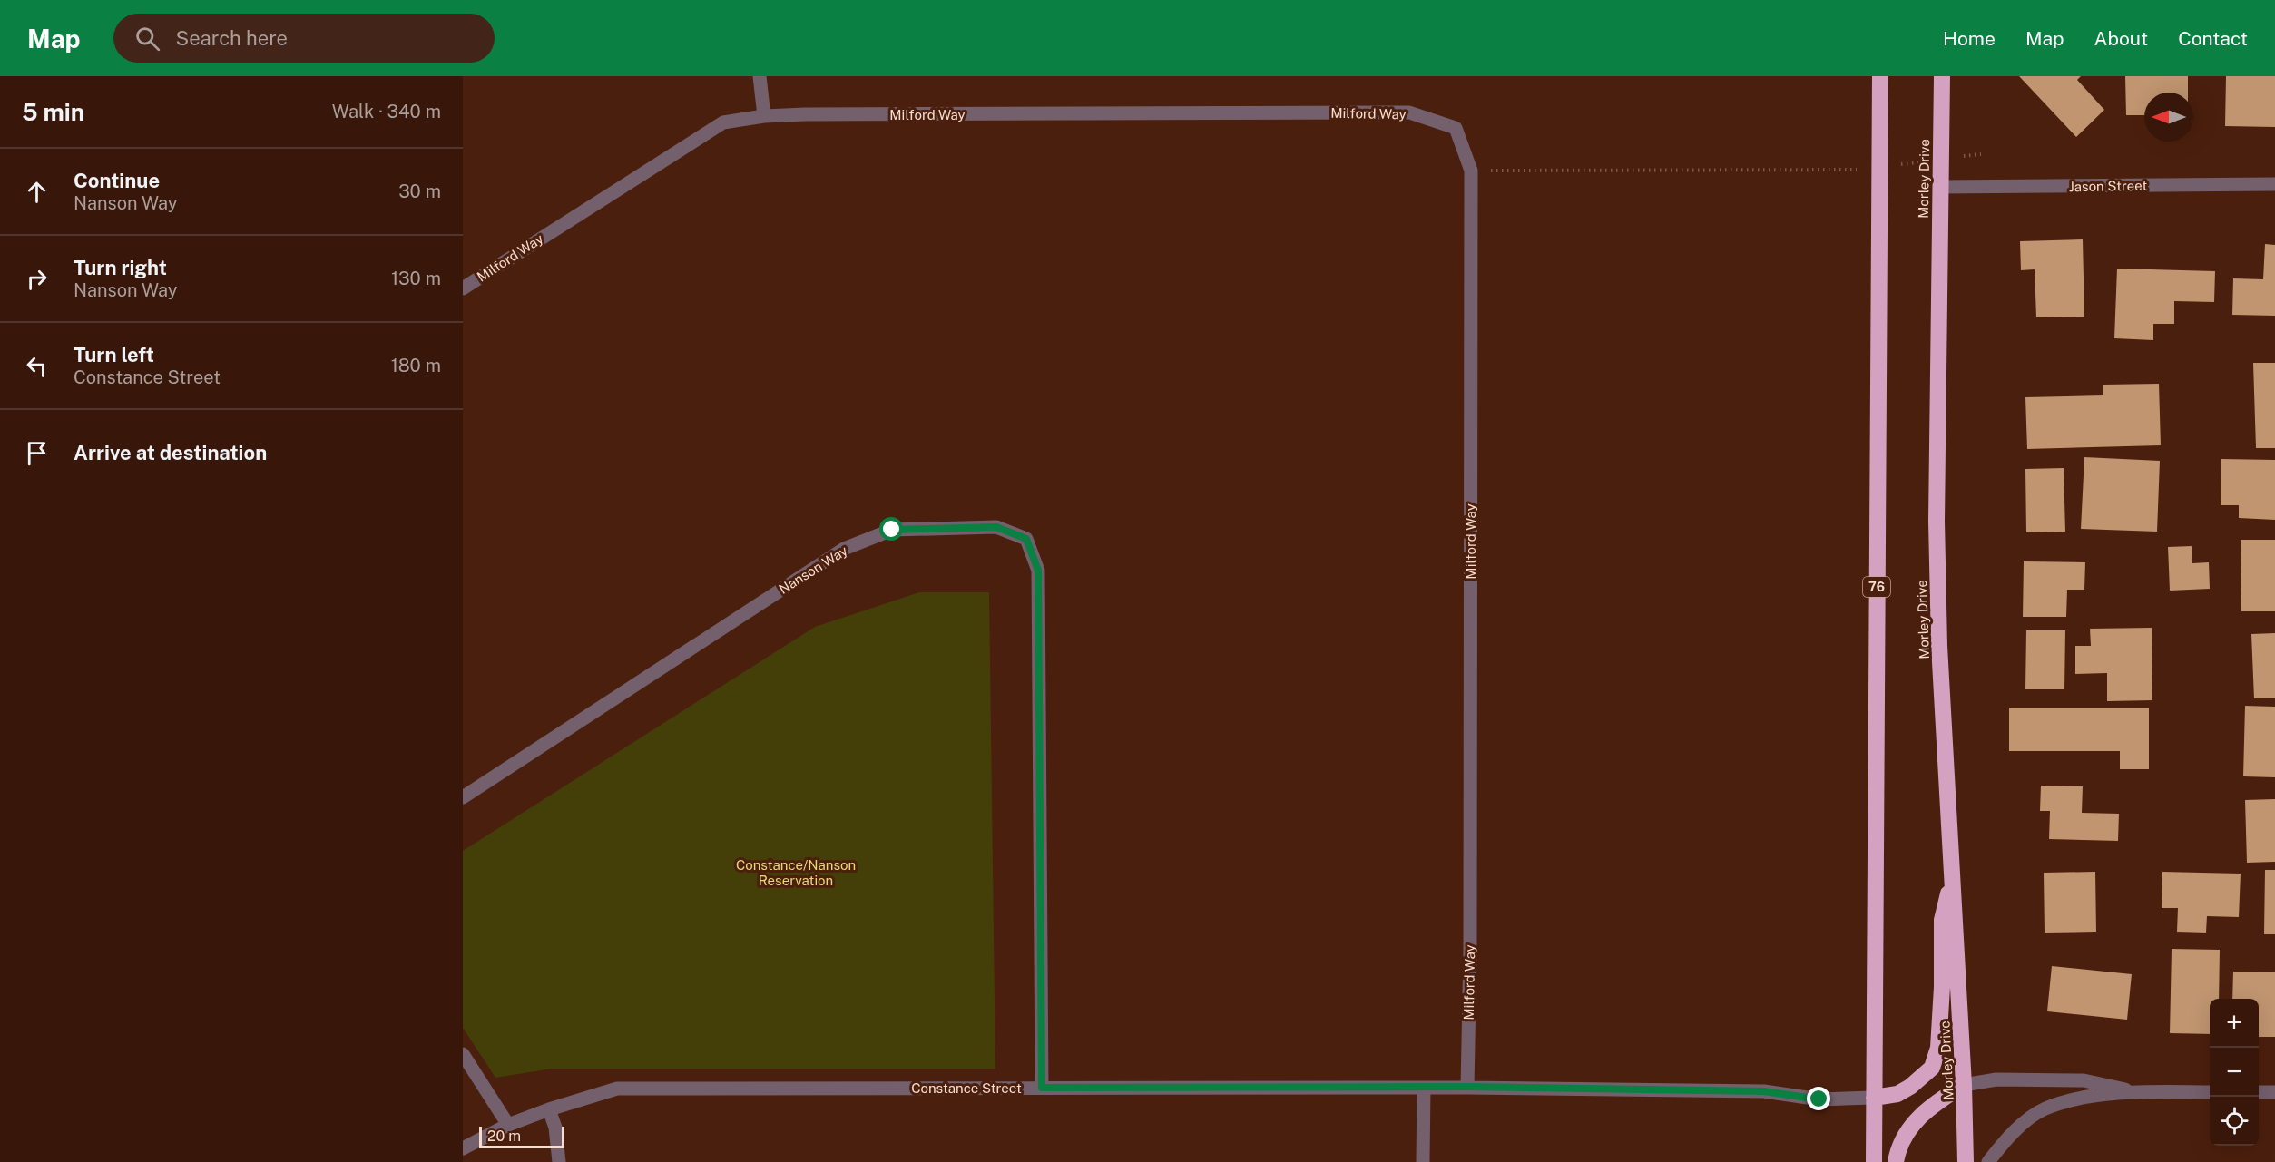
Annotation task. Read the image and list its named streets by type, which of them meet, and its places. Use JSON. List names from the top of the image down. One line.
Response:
{"streets":{"highway":["Morley Drive","76"],"street":["Milford Way","Jason Street","Nanson Way","Constance Street"]},"crossings":[["Milford Way","Constance Street"],["Morley Drive","Jason Street"],["Nanson Way","Constance Street"],["76","Constance Street"]],"parks":["Constance/Nanson Reservation"],"scale_bar":"20 m","north":"left","page":{"header":"Map","search":"Search here","nav":["Home","Map","About","Contact"],"heading":["5 min","Walk · 340 m"],"list":[["Continue","Nanson Way","30 m"],["Turn right","Nanson Way","130 m"],["Turn left","Constance Street","180 m"],"Arrive at destination"],"map_buttons":["+","−"],"scale":"20 m"}}
